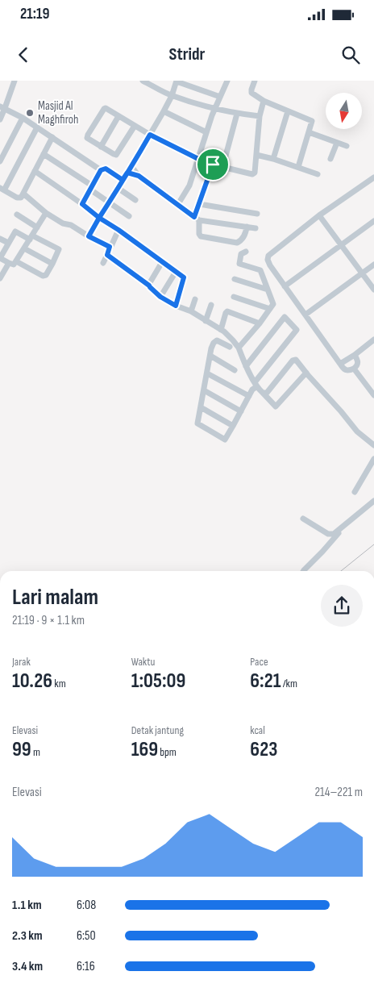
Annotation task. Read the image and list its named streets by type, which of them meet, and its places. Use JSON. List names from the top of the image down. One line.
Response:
{"places":["Masjid Al Maghfiroh"],"north":"bottom","page":{"status":"21:19","header":"Stridr","heading":["Lari malam","21:19 · 9 × 1.1 km"],"stats":[["Jarak","10.26 km"],["Waktu","1:05:09"],["Pace","6:21 /km"],["Elevasi","99 m"],["Detak jantung","169 bpm"],["kcal","623"]],"chart":["Elevasi","214–221 m"],"list":[{"name":"1.1 km","note":"6:08"},{"name":"2.3 km","note":"6:50"},{"name":"3.4 km","note":"6:16"}]}}
